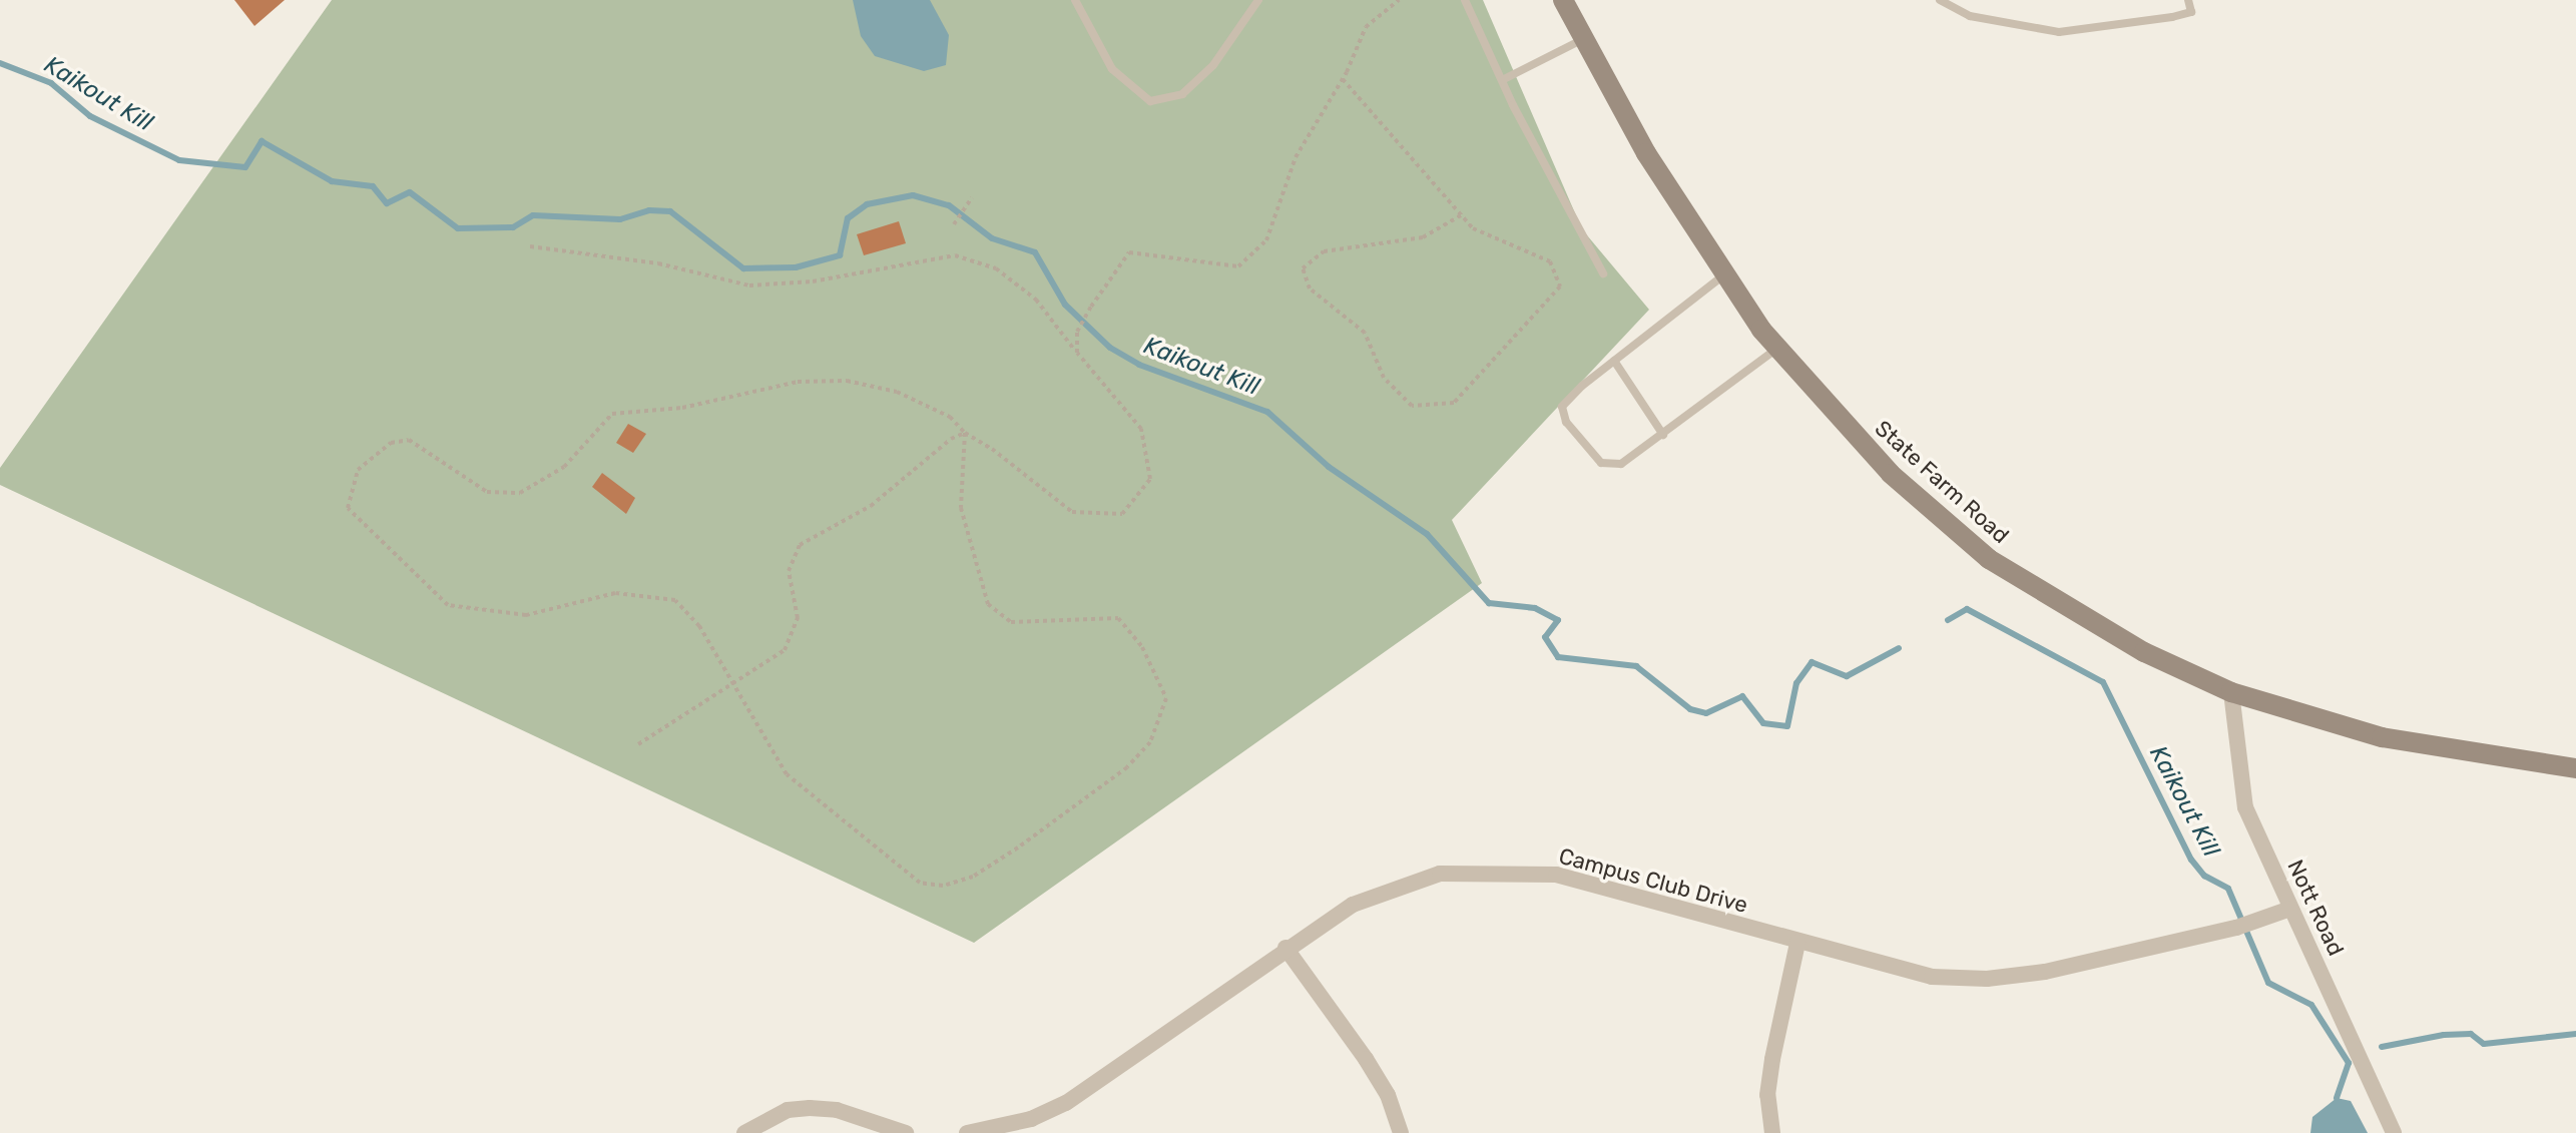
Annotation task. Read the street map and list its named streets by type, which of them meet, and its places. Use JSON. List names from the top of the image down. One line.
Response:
{"streets":{"main road":["State Farm Road"],"street":["Campus Club Drive","Nott Road"]},"crossings":[["State Farm Road","Nott Road"],["Campus Club Drive","Nott Road"]],"water":["Kaikout Kill"]}
